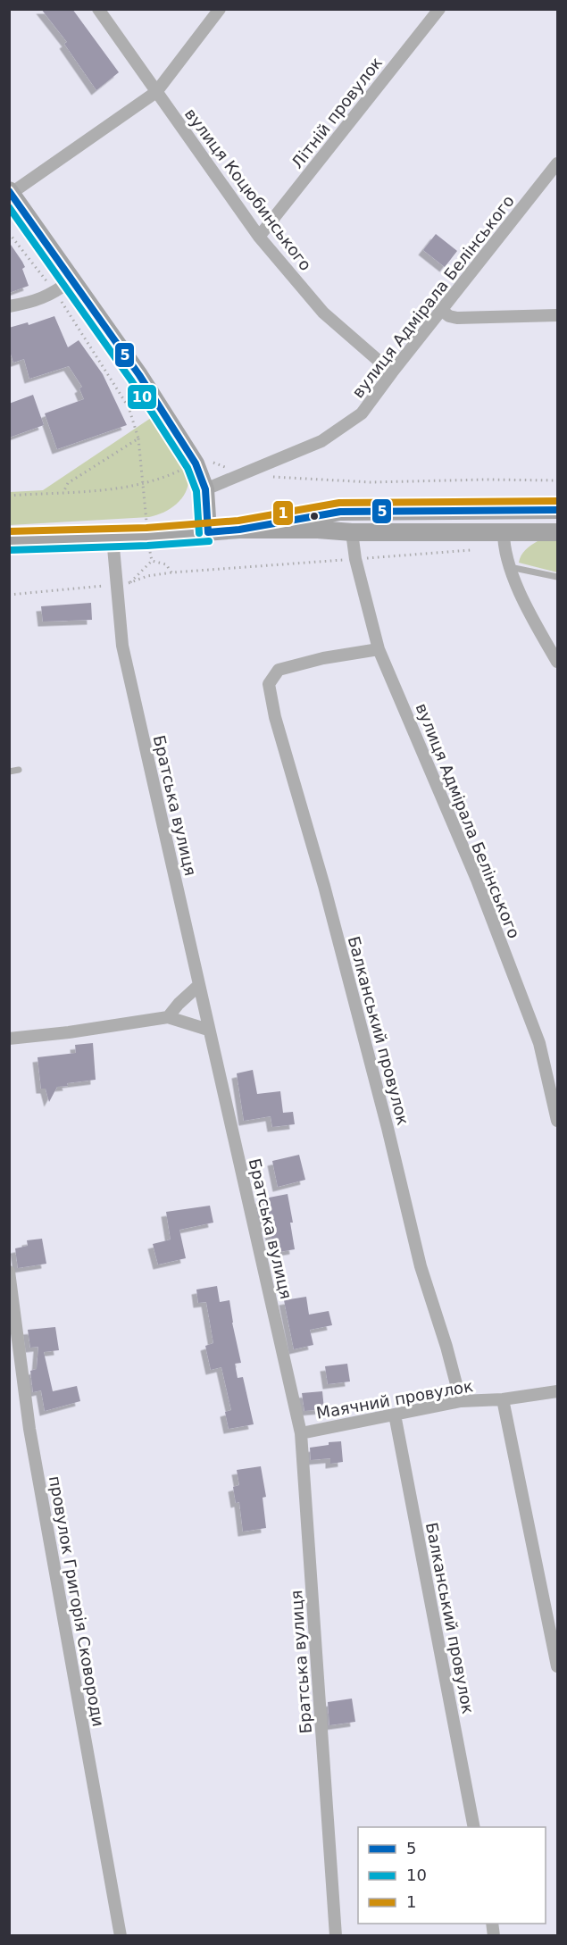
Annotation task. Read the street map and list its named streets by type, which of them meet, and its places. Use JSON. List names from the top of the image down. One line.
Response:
{"streets":{"street":["Літній провулок","вулиця Коцюбинського","вулиця Адмірала Белінського","Братська вулиця","Балканський провулок","Маячний провулок","провулок Григорія Сковороди"]},"crossings":[["Літній провулок","вулиця Коцюбинського"],["вулиця Коцюбинського","вулиця Адмірала Белінського"],["вулиця Адмірала Белінського","Балканський провулок"],["Братська вулиця","Маячний провулок"],["Балканський провулок","Маячний провулок"]],"lines":["transit line 5","transit line 10","transit line 1"],"legend":["5","10","1"]}
